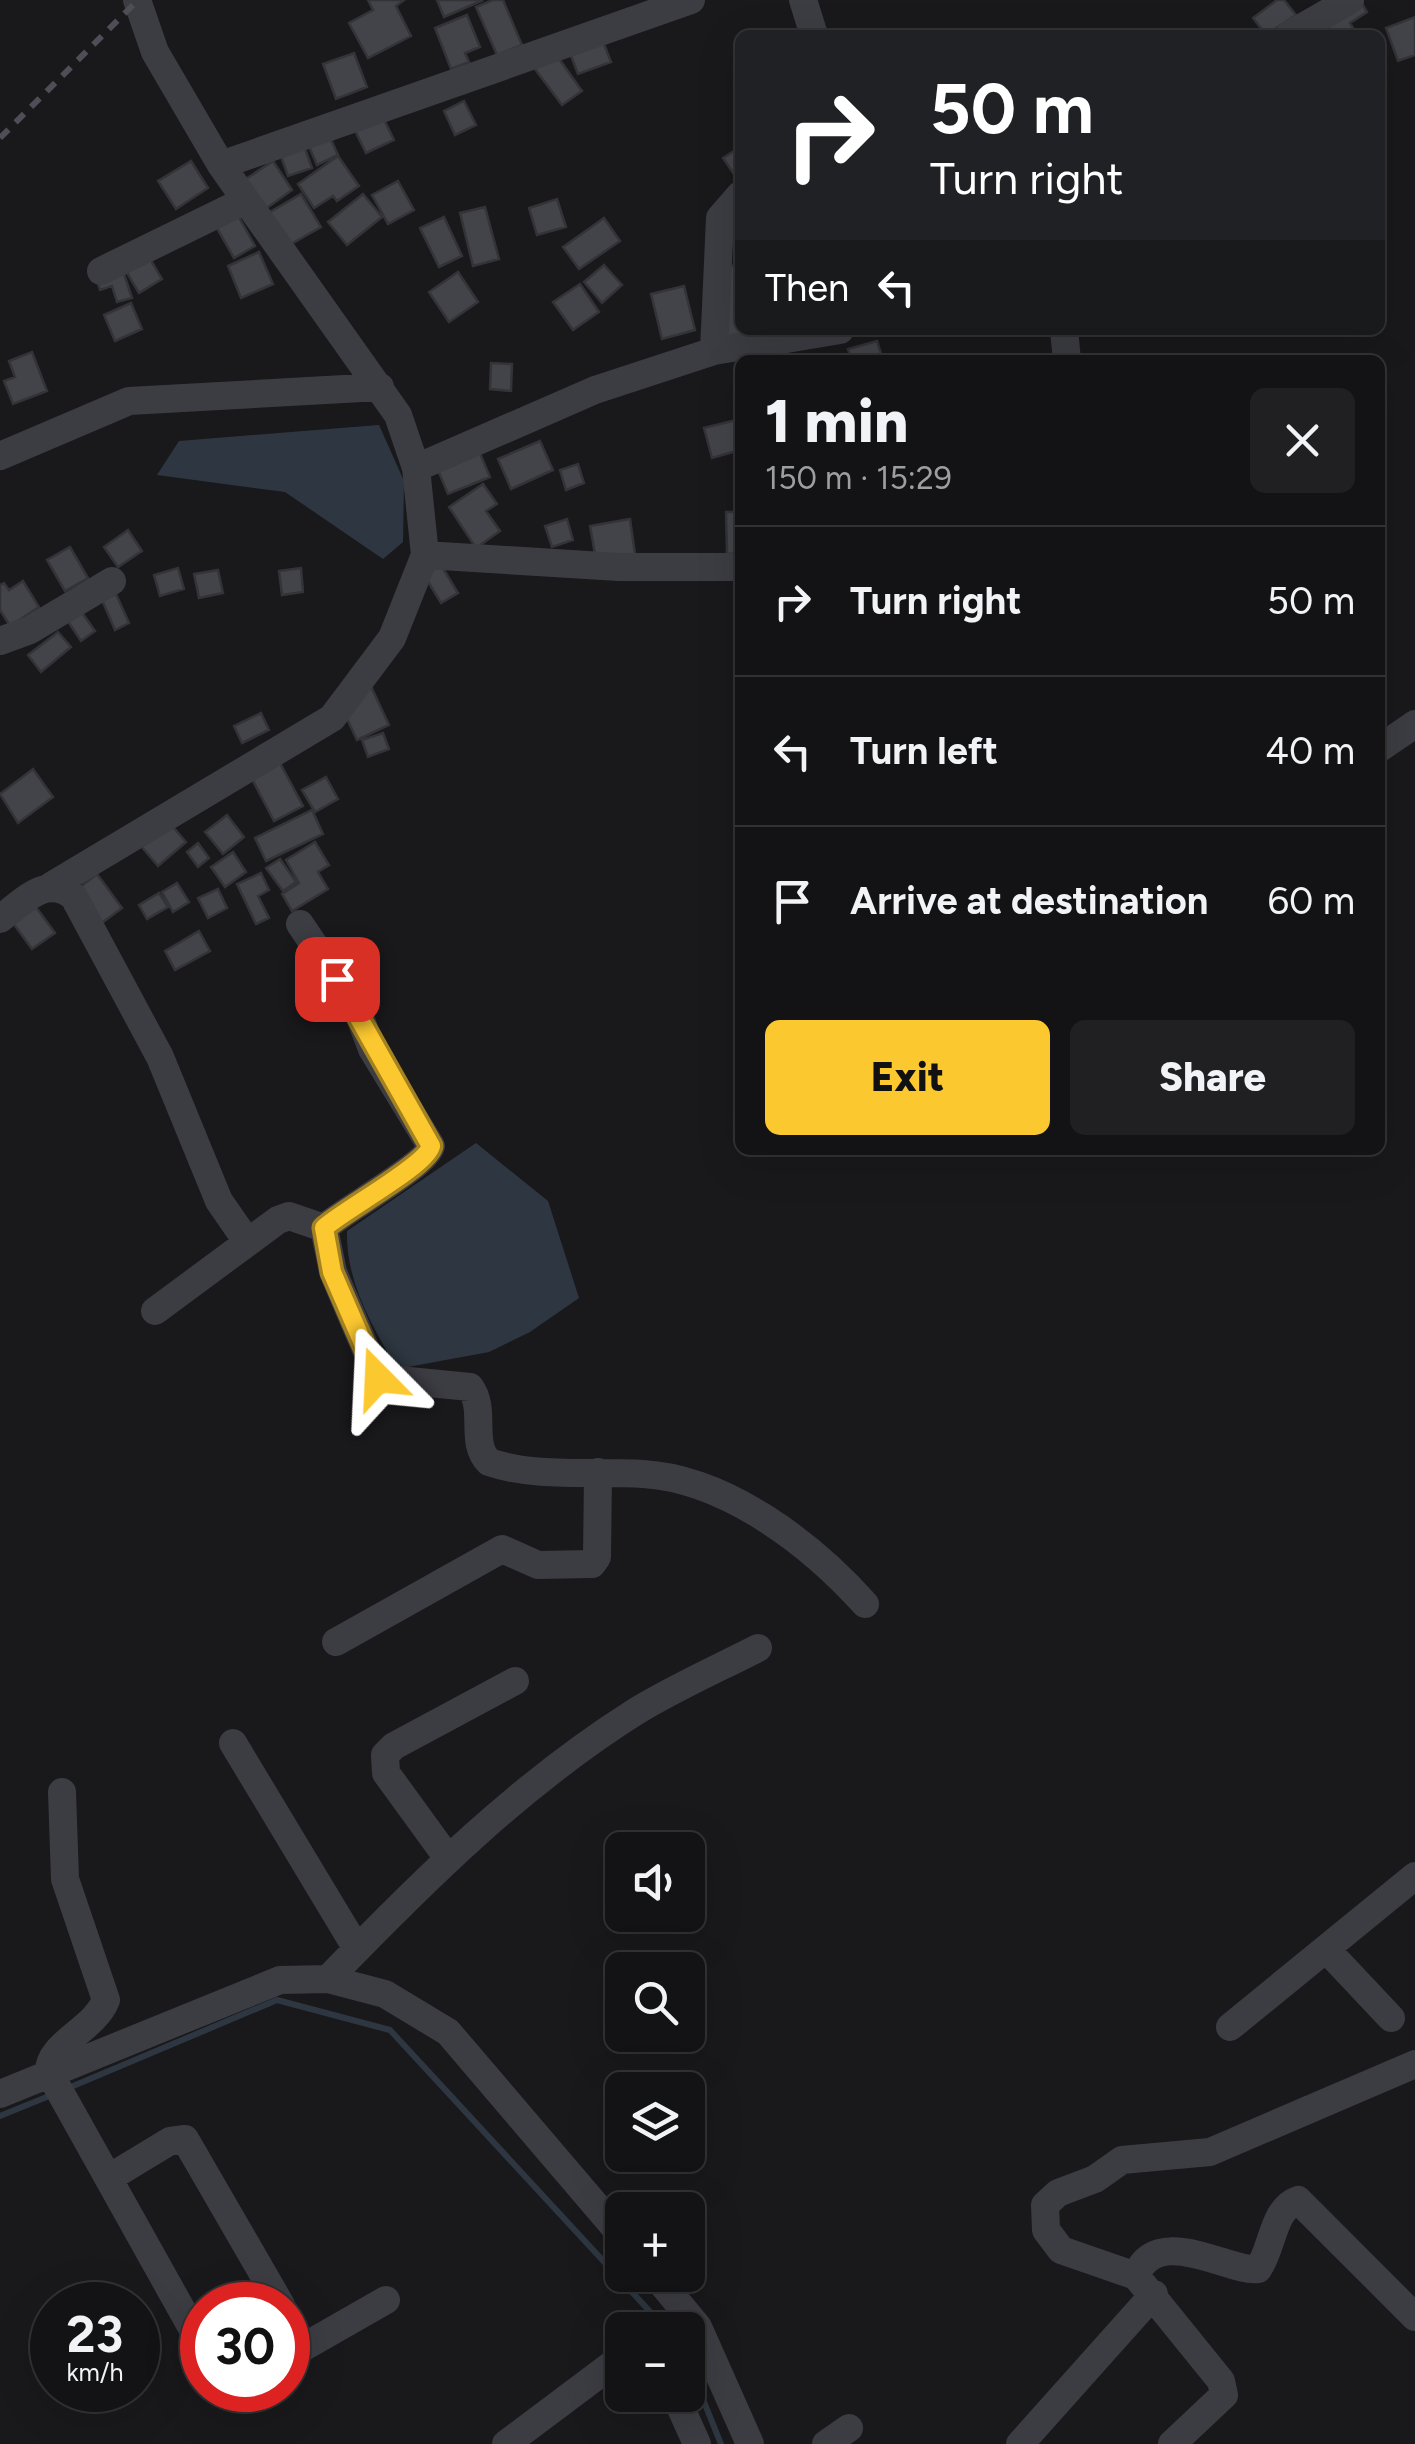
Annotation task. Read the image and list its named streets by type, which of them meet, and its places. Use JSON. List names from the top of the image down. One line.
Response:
{"page":{"turn":["50 m","Turn right"],"then":"Then","heading":["1 min","150 m · 15:29"],"list":[{"name":"Turn right","value":"50 m"},{"name":"Turn left","value":"40 m"},{"name":"Arrive at destination","value":"60 m"}],"buttons":["Exit","Share"],"map_buttons":["+","−"],"speed":"23 km/h","limit":"30"}}
